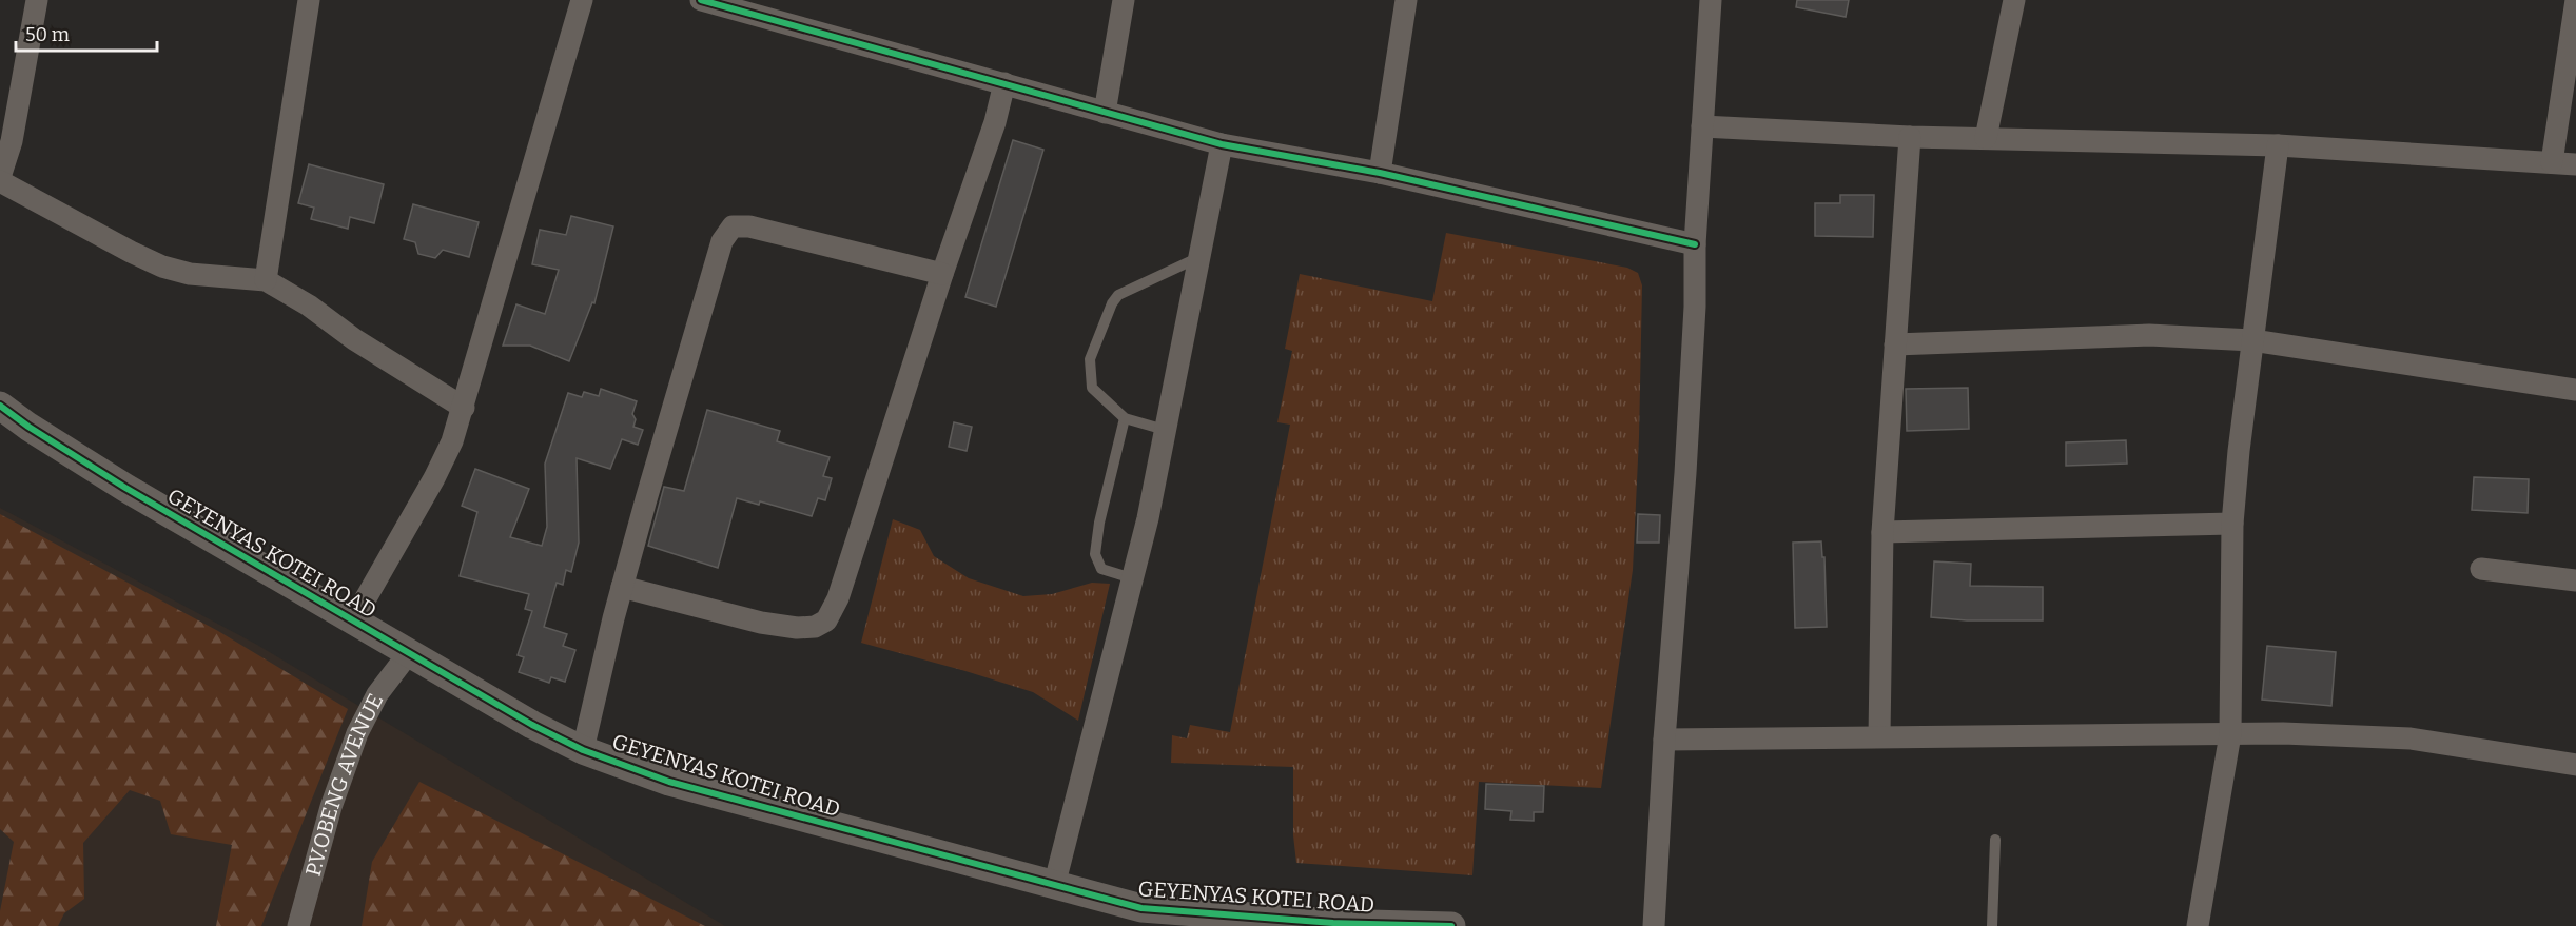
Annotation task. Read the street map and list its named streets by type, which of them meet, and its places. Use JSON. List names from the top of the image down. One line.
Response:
{"streets":{"street":["GEYENYAS KOTEI ROAD","P.V.OBENG AVENUE"]},"crossings":[["GEYENYAS KOTEI ROAD","P.V.OBENG AVENUE"]],"scale_bar":"50 m"}
